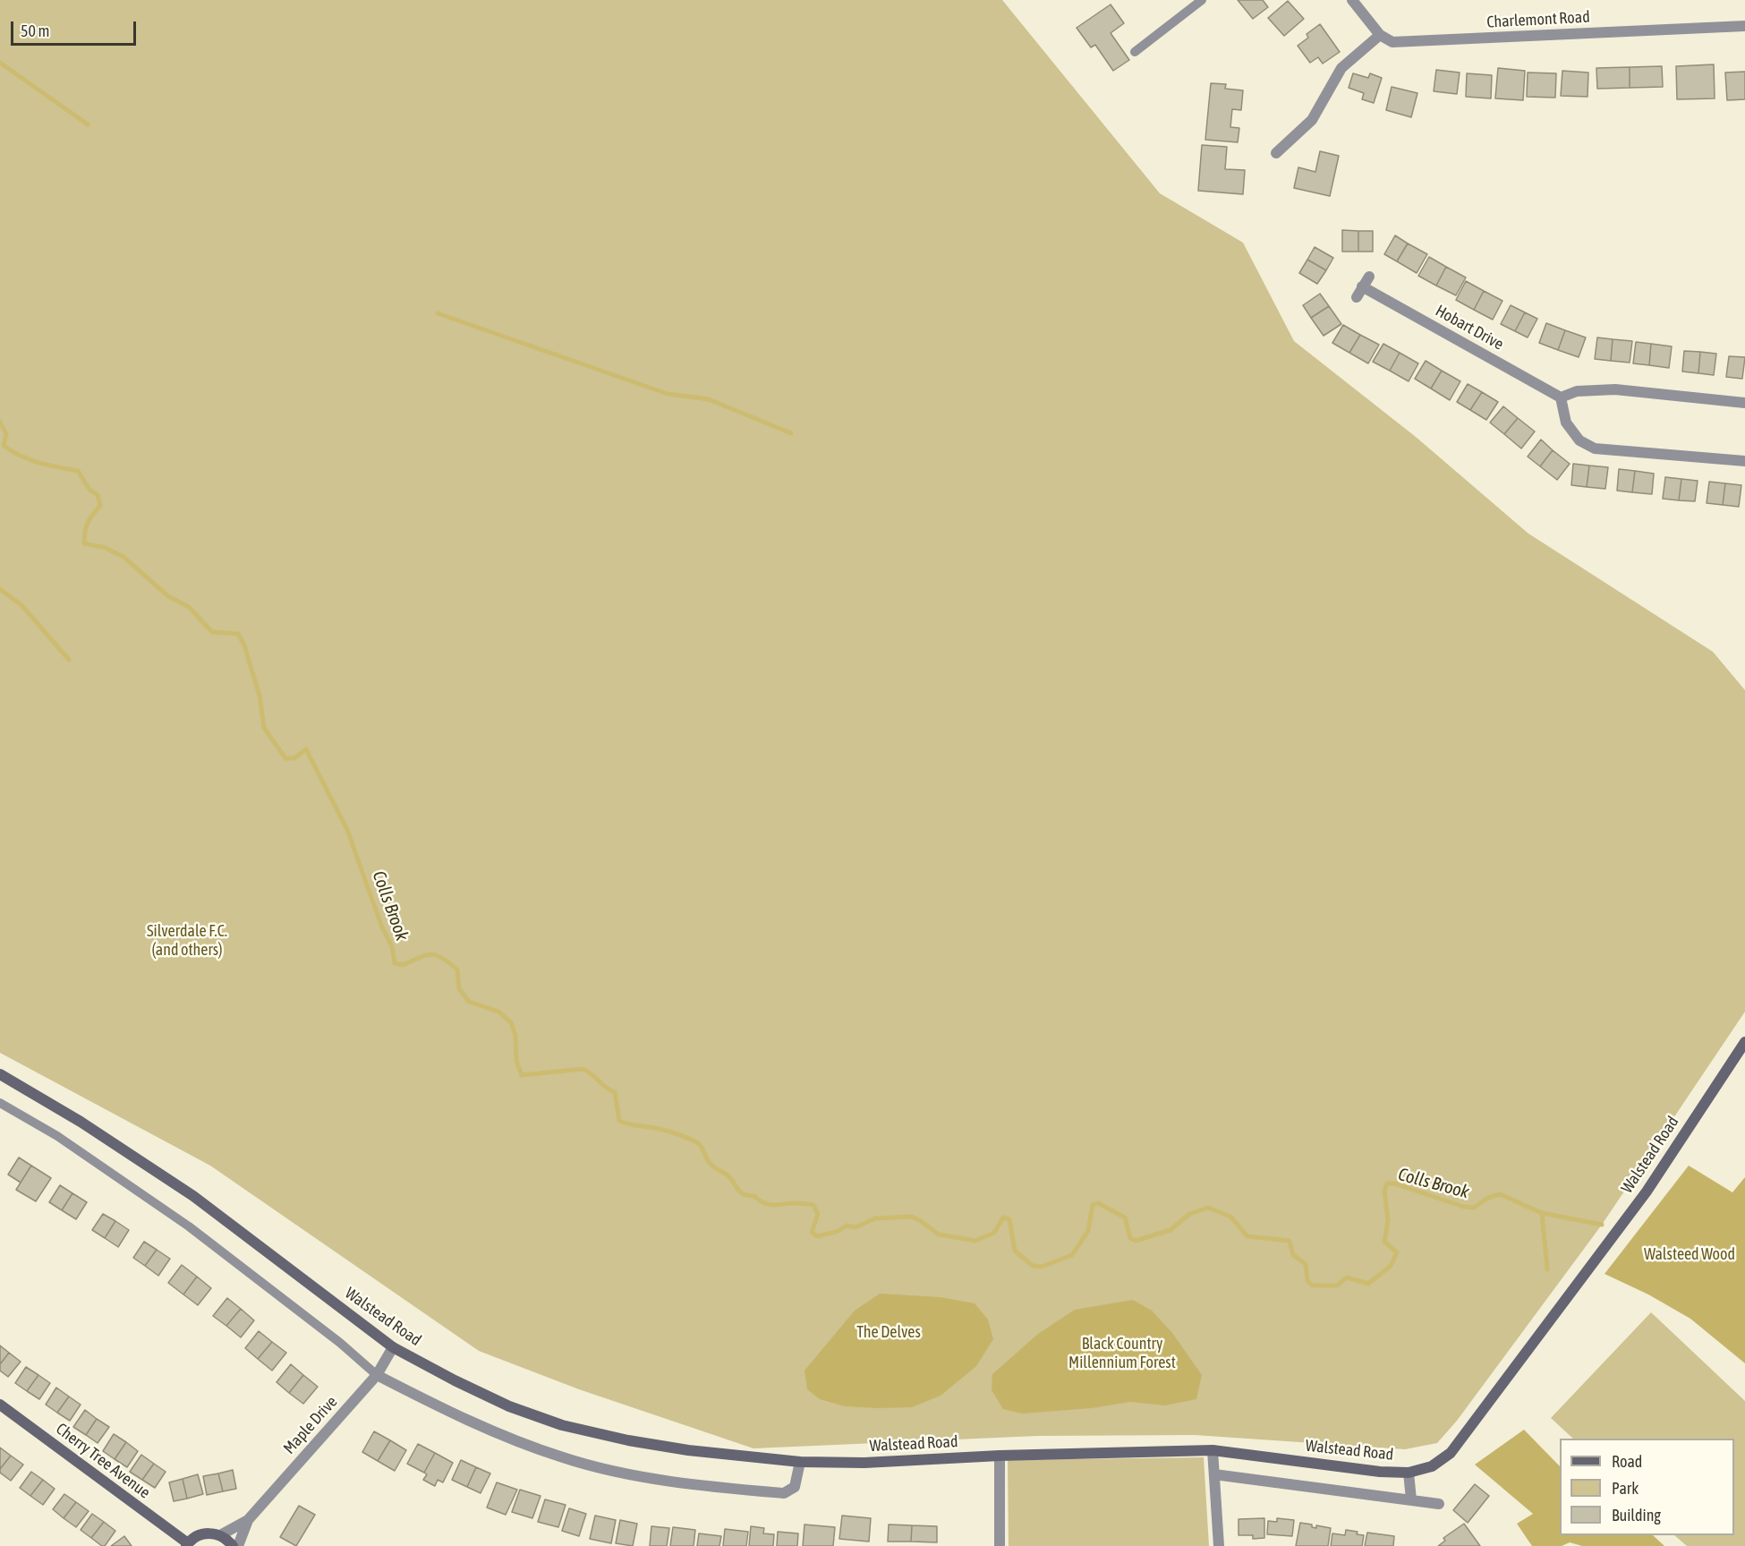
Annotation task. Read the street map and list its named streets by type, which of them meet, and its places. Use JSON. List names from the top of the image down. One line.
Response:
{"streets":{"street":["Charlemont Road","Hobart Drive","Walstead Road","Maple Drive","Cherry Tree Avenue"]},"crossings":[["Walstead Road","Maple Drive"],["Maple Drive","Cherry Tree Avenue"]],"water":["Colls Brook"],"parks":["Silverdale F.C. (and others)","Walsteed Wood","The Delves","Black Country Millennium Forest"],"legend":["Road","Park","Building"],"scale_bar":"50 m"}
